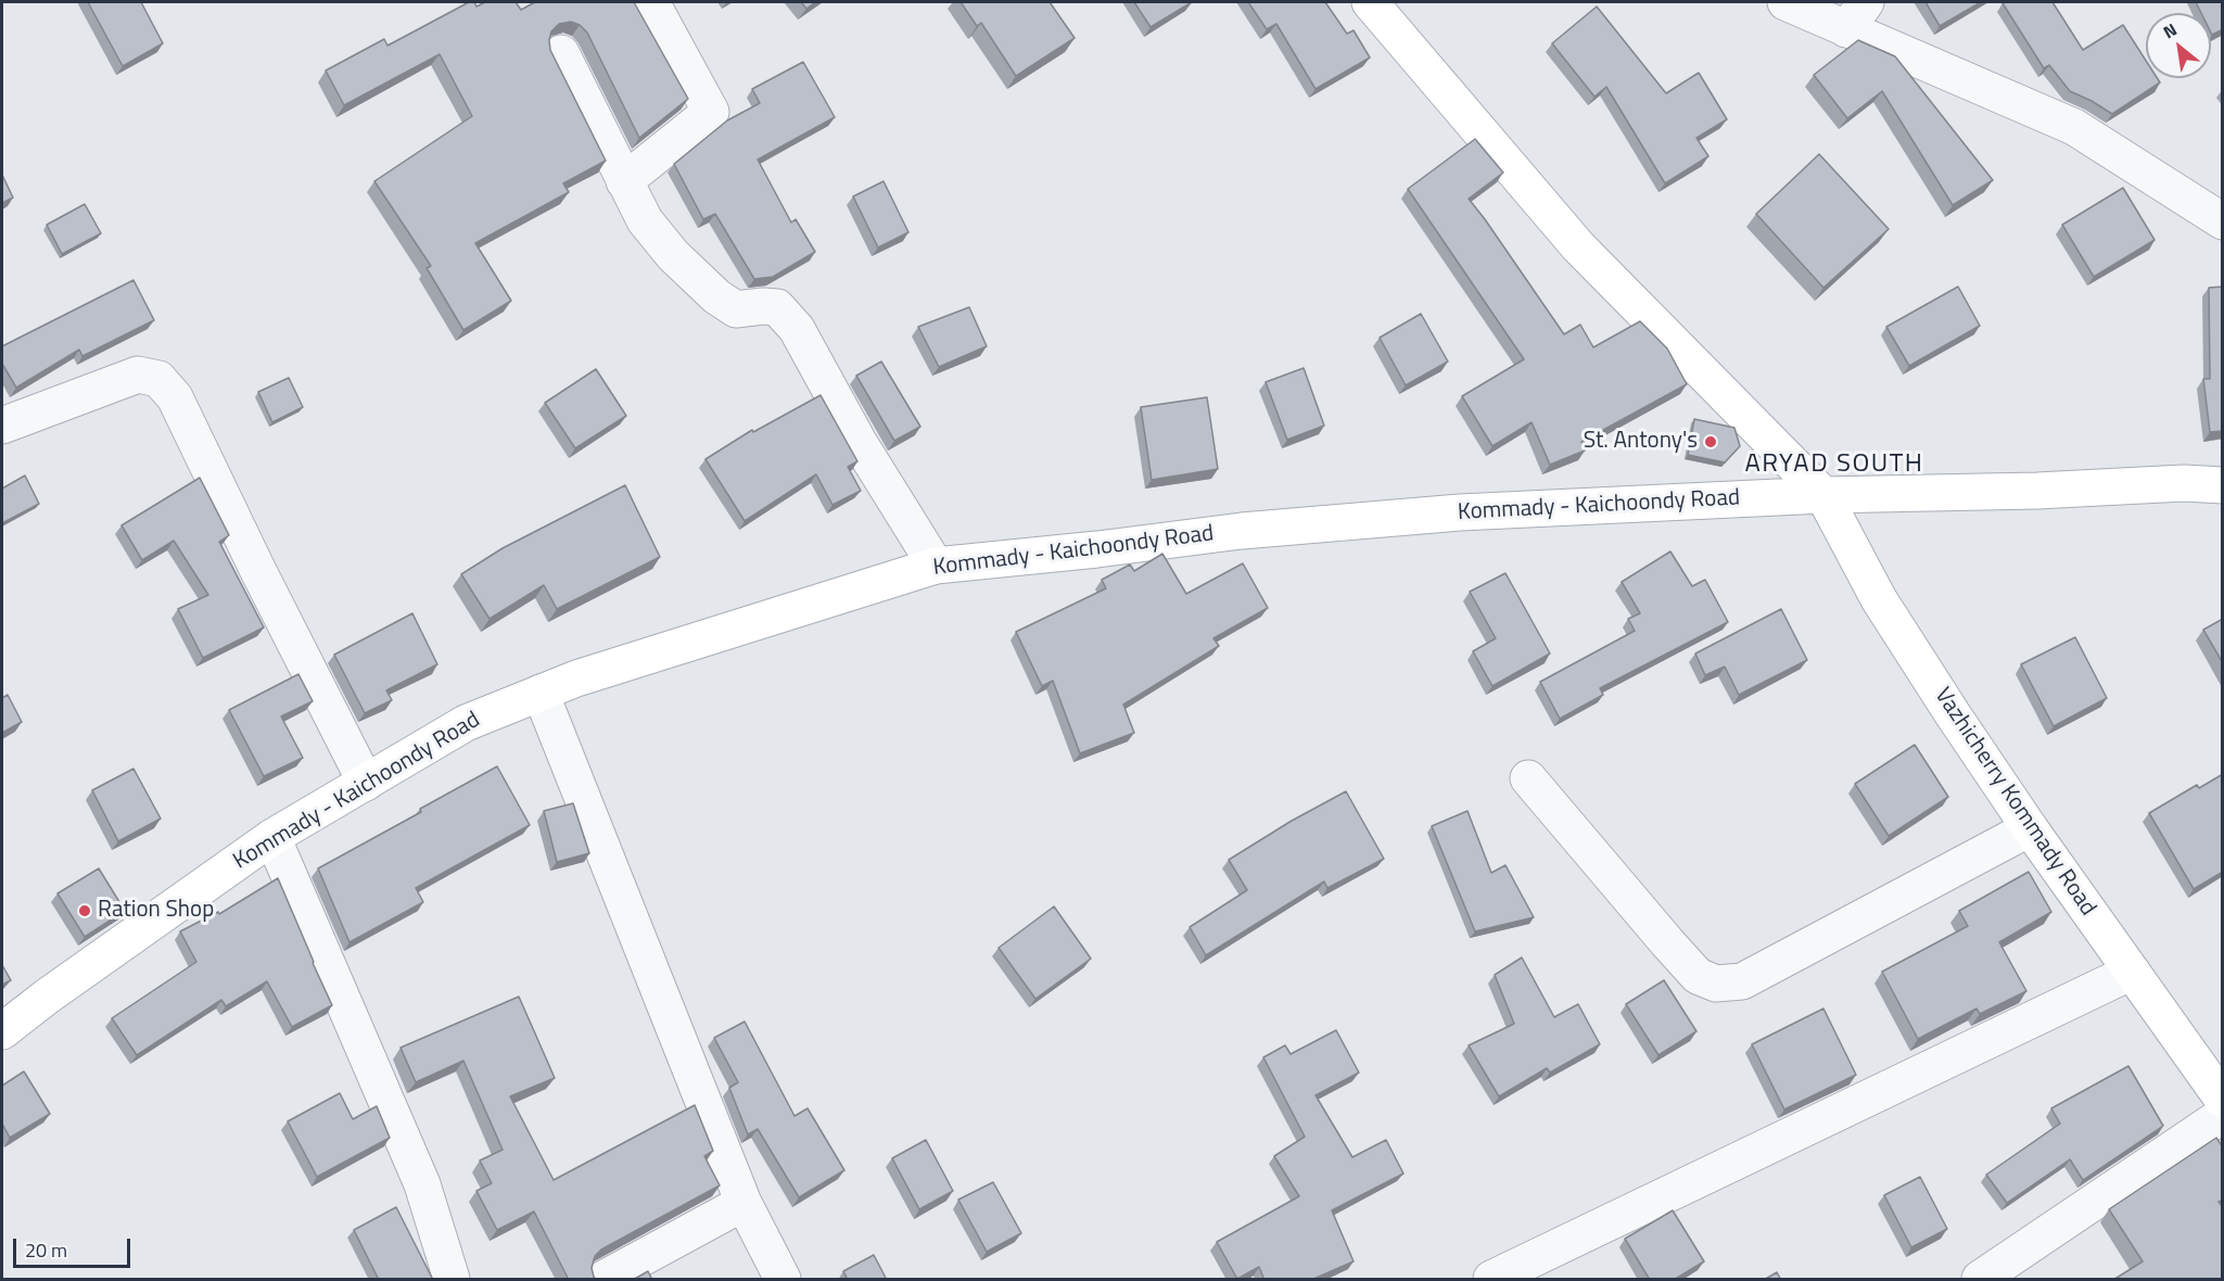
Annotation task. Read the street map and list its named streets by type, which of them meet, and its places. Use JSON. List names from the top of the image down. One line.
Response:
{"streets":{"main road":["Kommady - Kaichoondy Road","Vazhicherry Kommady Road"]},"crossings":[["Kommady - Kaichoondy Road","Vazhicherry Kommady Road"]],"districts":["ARYAD SOUTH"],"places":["St. Antony's","Ration Shop"],"scale_bar":"20 m","north":"top left"}
